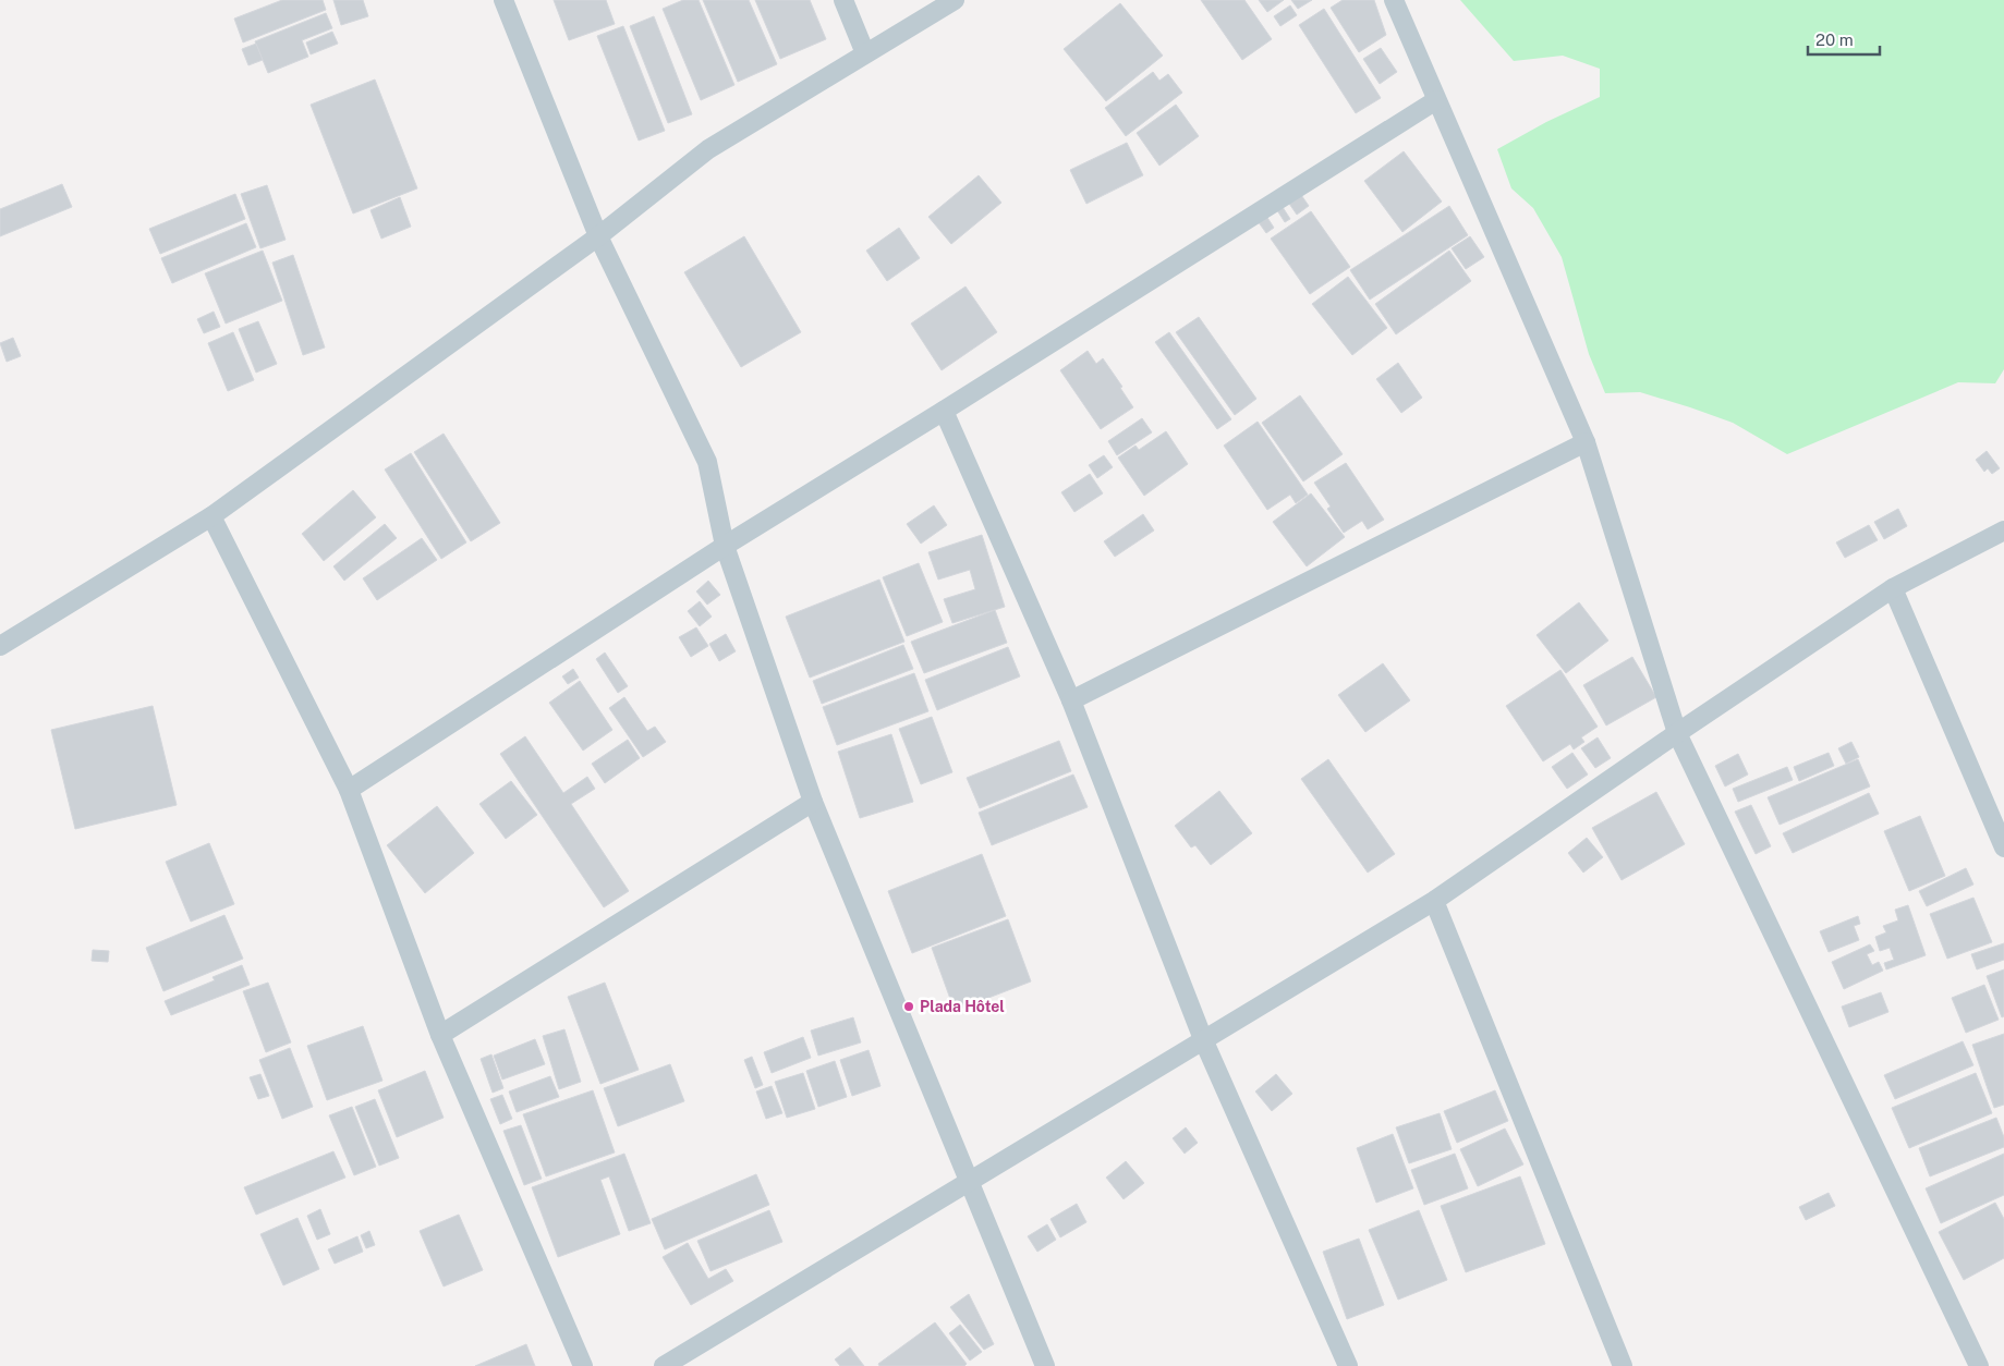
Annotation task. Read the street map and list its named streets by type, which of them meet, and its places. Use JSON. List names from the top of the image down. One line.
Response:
{"places":["Plada Hôtel"],"scale_bar":"20 m"}
